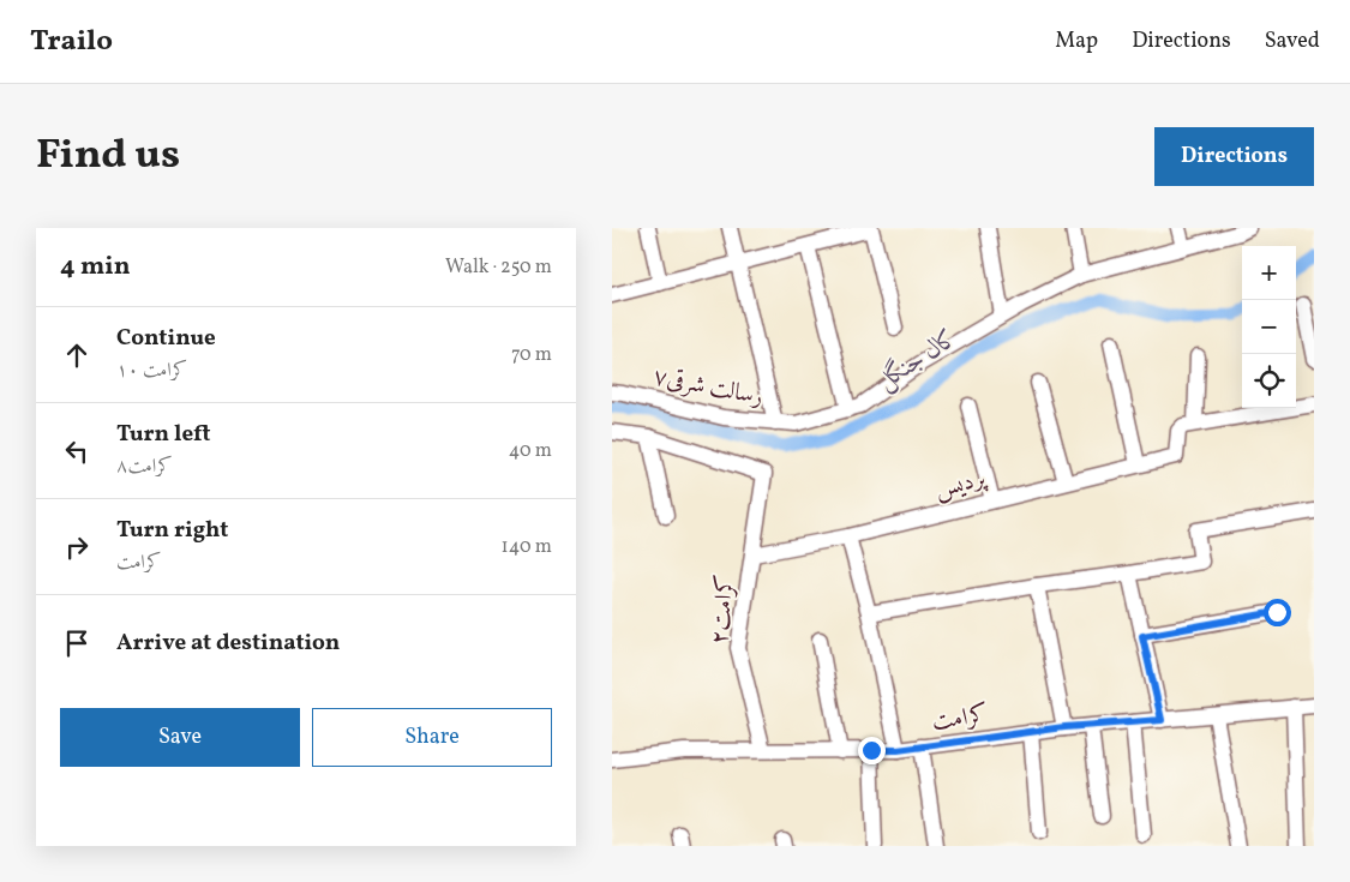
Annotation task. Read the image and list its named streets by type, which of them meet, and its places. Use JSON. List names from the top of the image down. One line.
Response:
{"streets":{"street":["رسالت شرقی۷","پردیس","کرامت۲","کرامت"]},"crossings":[["پردیس","کرامت۲"],["کرامت۲","کرامت"]],"water":["کال جنگل"],"page":{"header":"Trailo","nav":["Map","Directions","Saved"],"title":"Find us","buttons":["Directions",["Save","Share"]],"heading":["4 min","Walk · 250 m"],"map_buttons":["+","−"],"list":[["Continue","کرامت ۱۰","70 m"],["Turn left","کرامت۸","40 m"],["Turn right","کرامت","140 m"],"Arrive at destination"]}}
